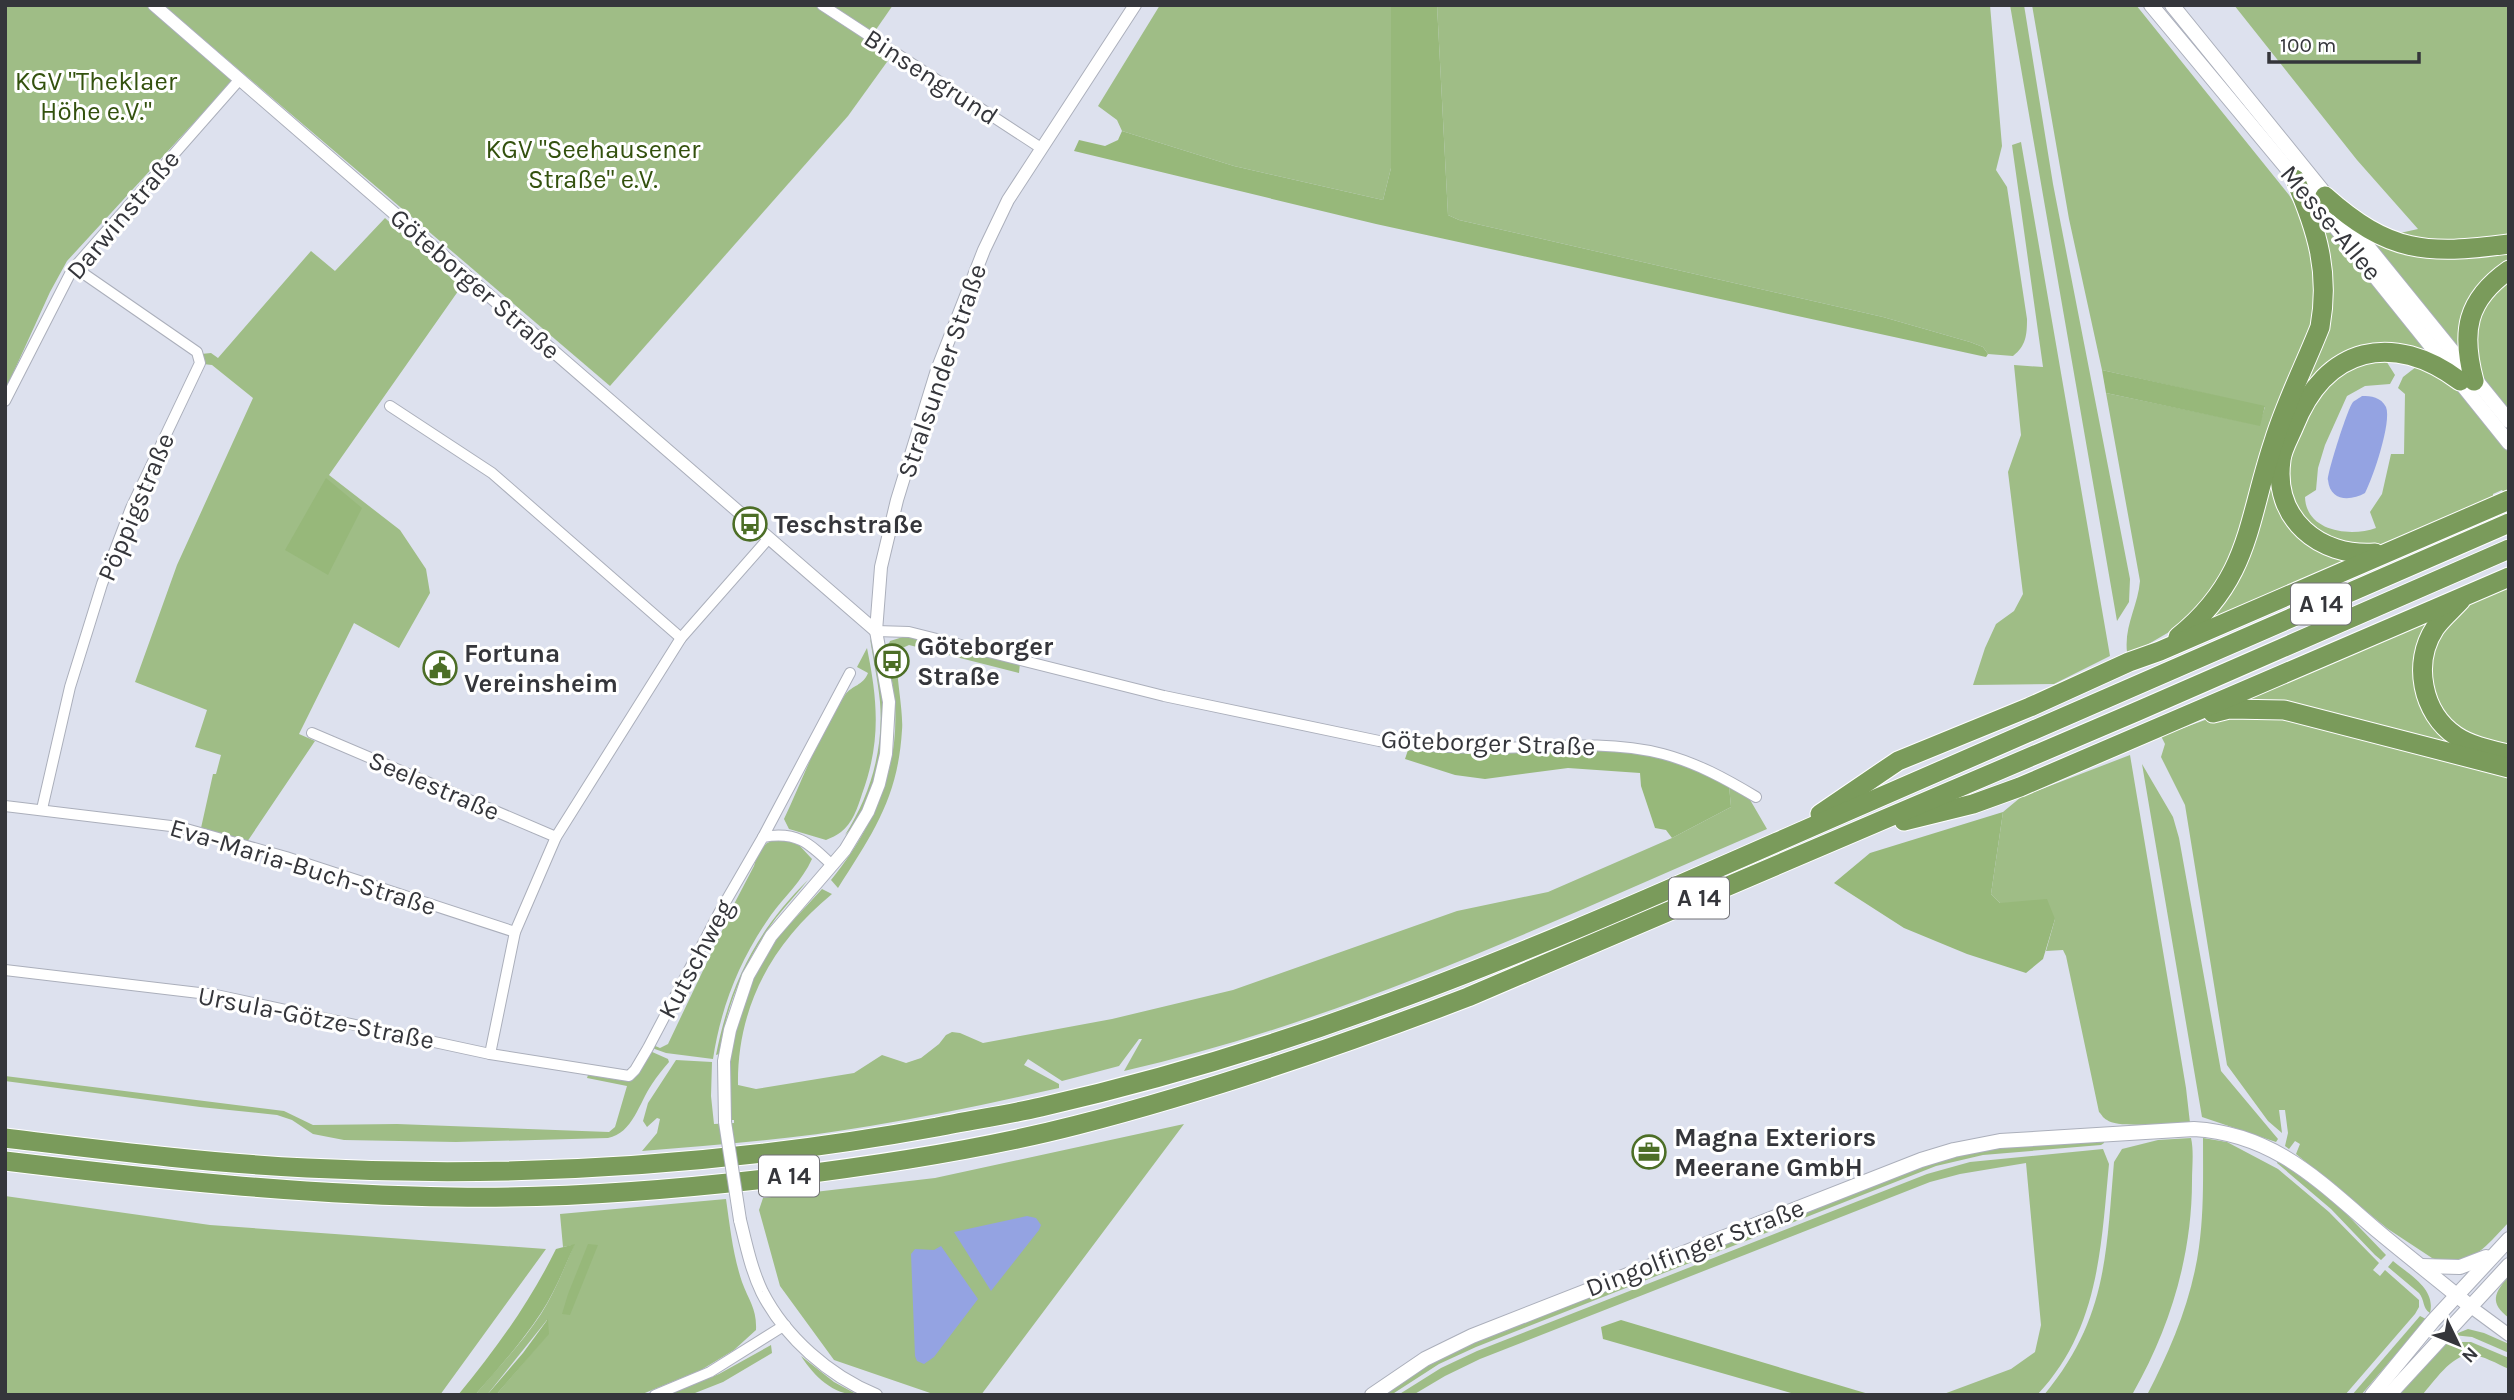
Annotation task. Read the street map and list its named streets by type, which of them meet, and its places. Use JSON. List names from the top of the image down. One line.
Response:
{"streets":{"highway":["A 14"],"main road":["Messe-Allee","Dingolfinger Straße"],"street":["Binsengrund","Darwinstraße","Göteborger Straße","Stralsunder Straße","Pöppigstraße","Seelestraße","Eva-Maria-Buch-Straße","Kutschweg","Ursula-Götze-Straße"]},"crossings":[["Binsengrund","Stralsunder Straße"],["Darwinstraße","Göteborger Straße"],["Darwinstraße","Pöppigstraße"],["Göteborger Straße","Stralsunder Straße"],["Pöppigstraße","Eva-Maria-Buch-Straße"],["Kutschweg","Ursula-Götze-Straße"]],"parks":["KGV \"Theklaer Höhe e.V.\"","KGV \"Seehausener Straße\" e.V."],"places":{"bus stop":["Teschstraße","Göteborger Straße"],"public building":["Fortuna Vereinsheim"],"office":["Magna Exteriors Meerane GmbH"]},"scale_bar":"100 m","north":"bottom right"}
